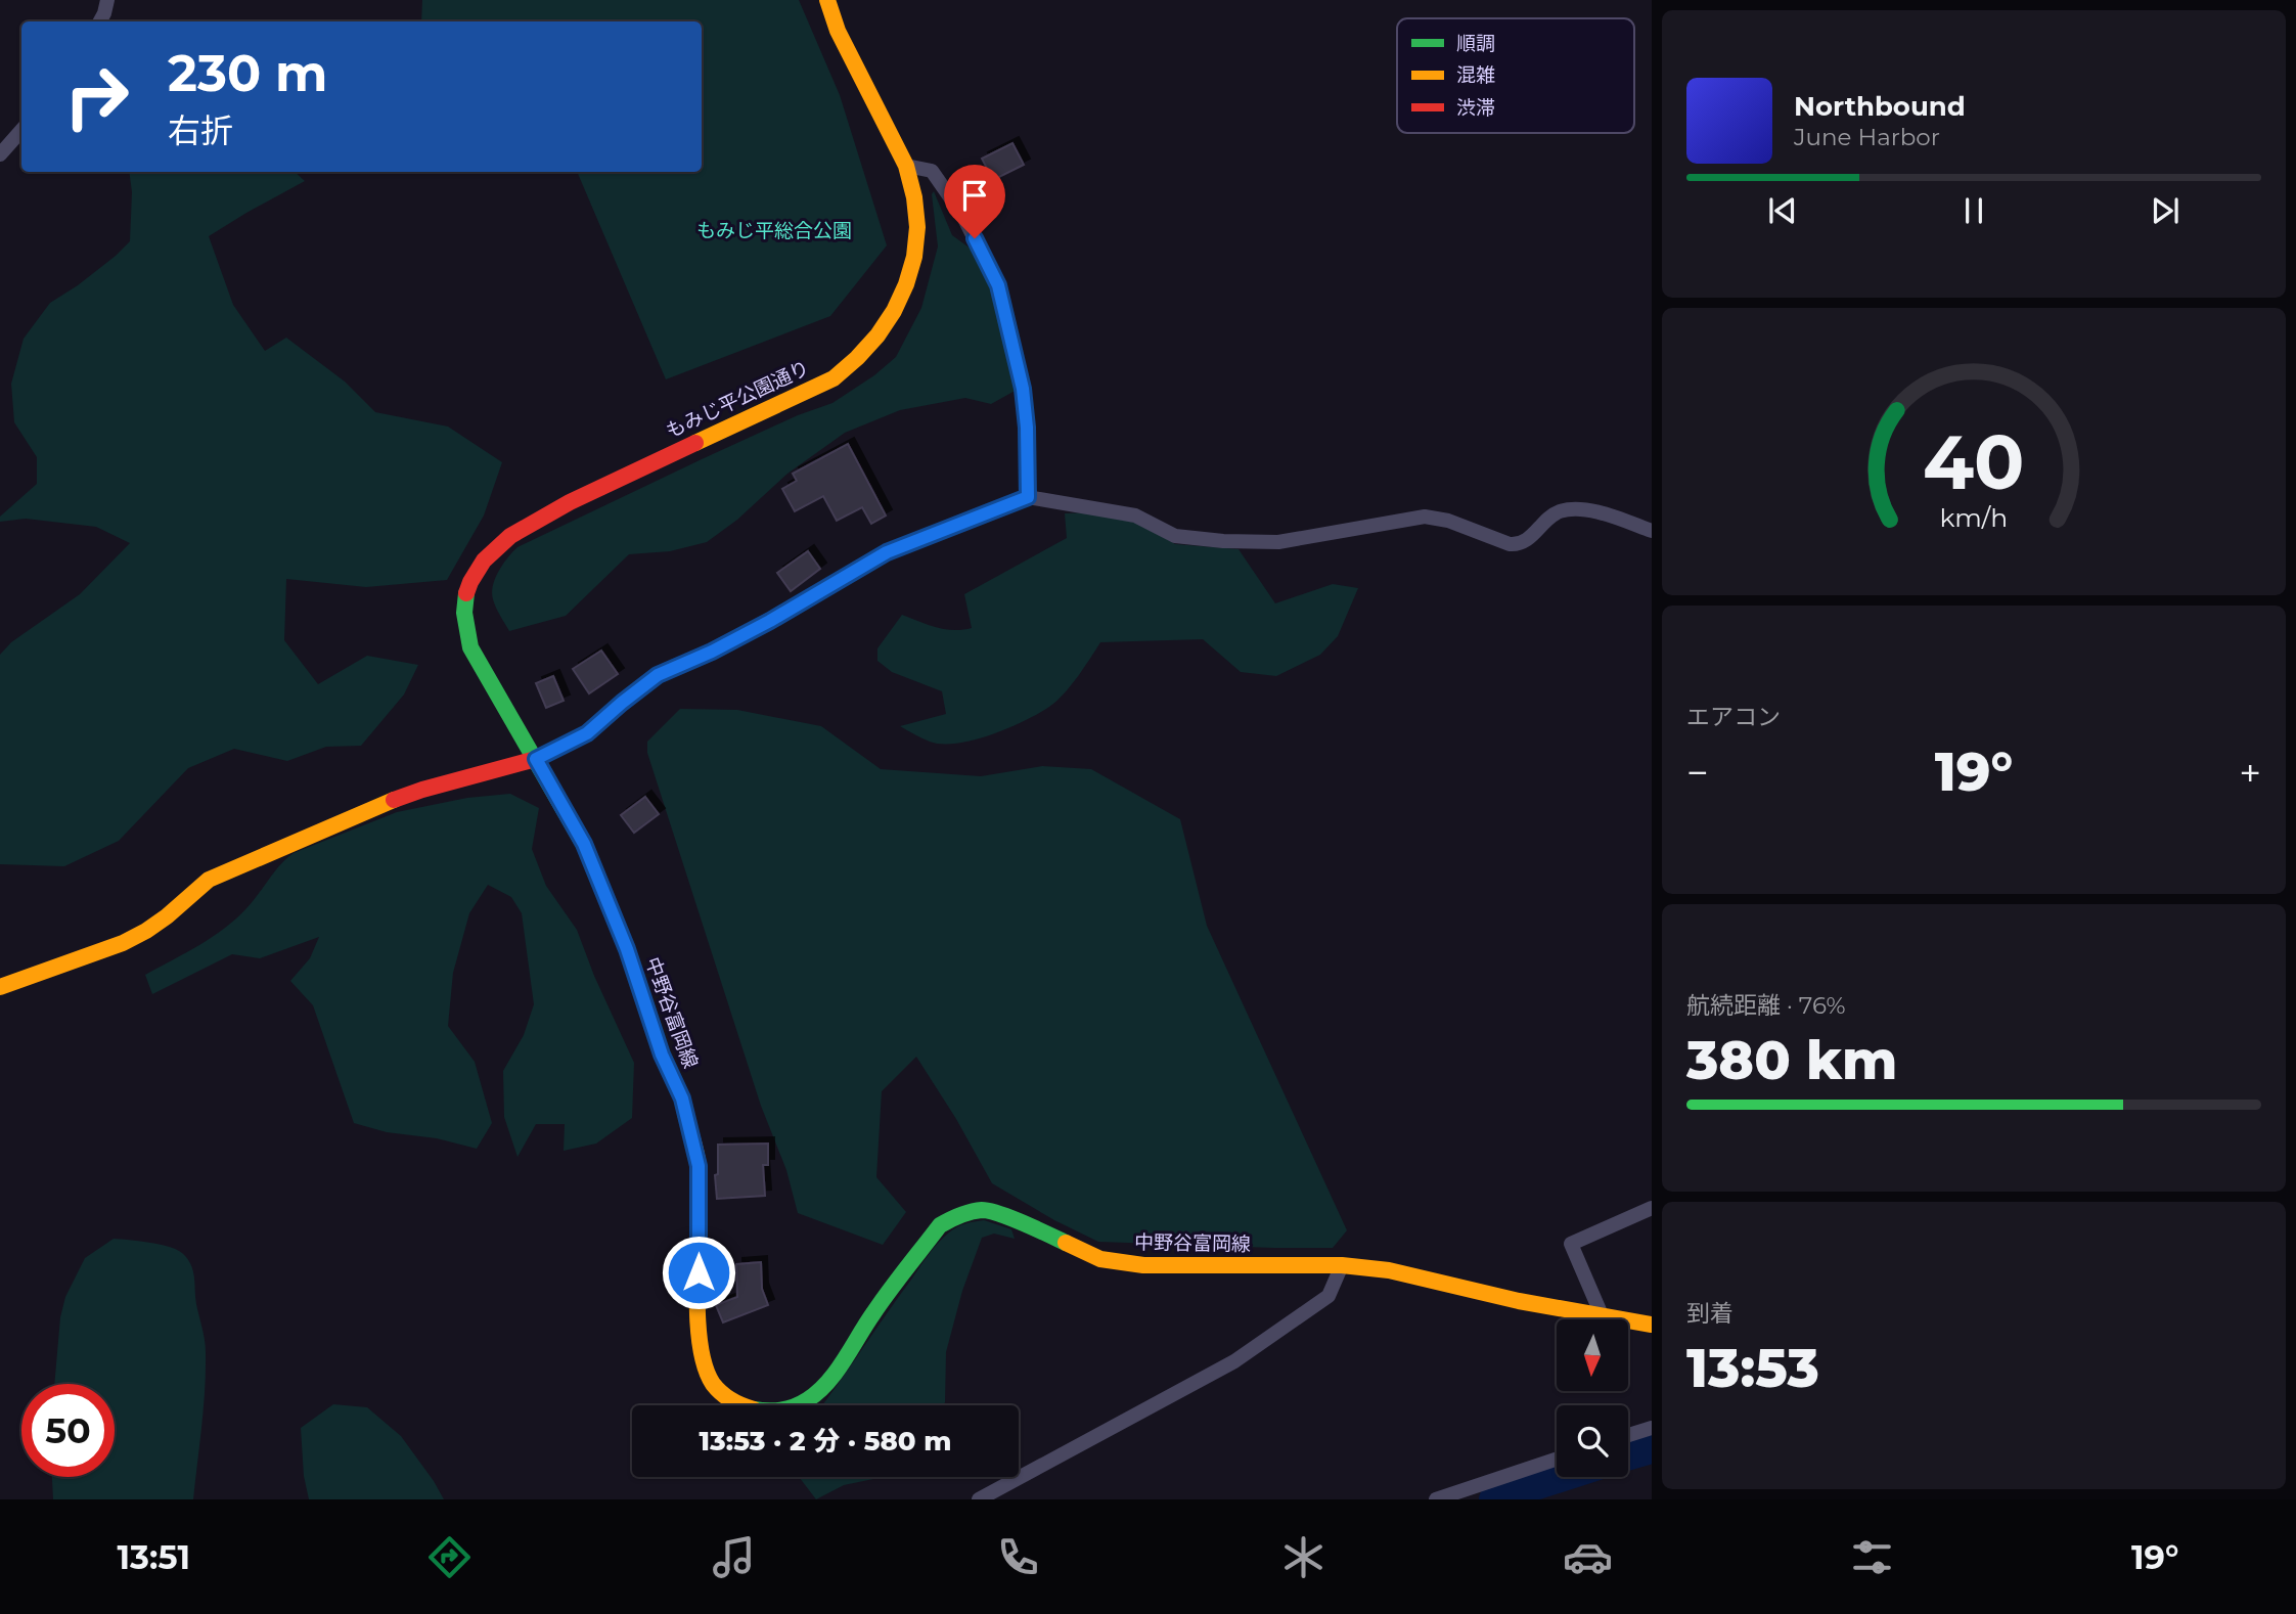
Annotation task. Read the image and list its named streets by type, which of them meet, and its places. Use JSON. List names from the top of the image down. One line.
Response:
{"streets":{"main road":["もみじ平公園通り","中野谷富岡線"]},"crossings":[["もみじ平公園通り","中野谷富岡線"]],"parks":["もみじ平総合公園"],"legend":["順調","混雑","渋滞"],"north":"bottom","page":{"turn":["230 m","右折"],"song":["Northbound","June Harbor"],"tile":["エアコン",["航続距離 · 76%","380 km"],["到着","13:53"]],"heat":["−","19°","+"],"limit":"50","trip":"13:53 · 2 分 · 580 m","tabs":["13:51","19°"],"gauge":["40","km/h"]}}
